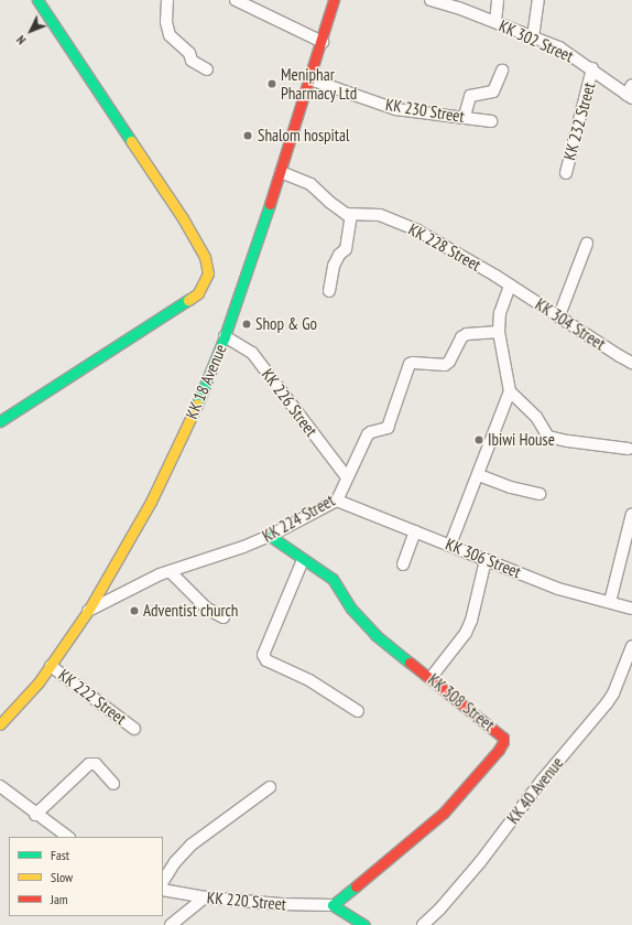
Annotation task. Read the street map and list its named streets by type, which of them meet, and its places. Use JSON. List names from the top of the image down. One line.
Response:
{"streets":{"street":["KK 302 Street","KK 230 Street","KK 232 Street","KK 228 Street","KK 304 Street","KK 18 Avenue","KK 226 Street","KK 224 Street","KK 306 Street","KK 222 Street","KK 308 Street","KK 40 Avenue","KK 220 Street"]},"crossings":[["KK 302 Street","KK 232 Street"],["KK 230 Street","KK 18 Avenue"],["KK 228 Street","KK 304 Street"],["KK 18 Avenue","KK 226 Street"],["KK 18 Avenue","KK 224 Street"],["KK 18 Avenue","KK 222 Street"],["KK 226 Street","KK 224 Street"],["KK 224 Street","KK 306 Street"],["KK 224 Street","KK 308 Street"],["KK 308 Street","KK 220 Street"]],"places":["Meniphar Pharmacy Ltd","Shalom hospital","Shop & Go","Ibiwi House","Adventist church"],"legend":["Fast","Slow","Jam"],"north":"bottom left"}
